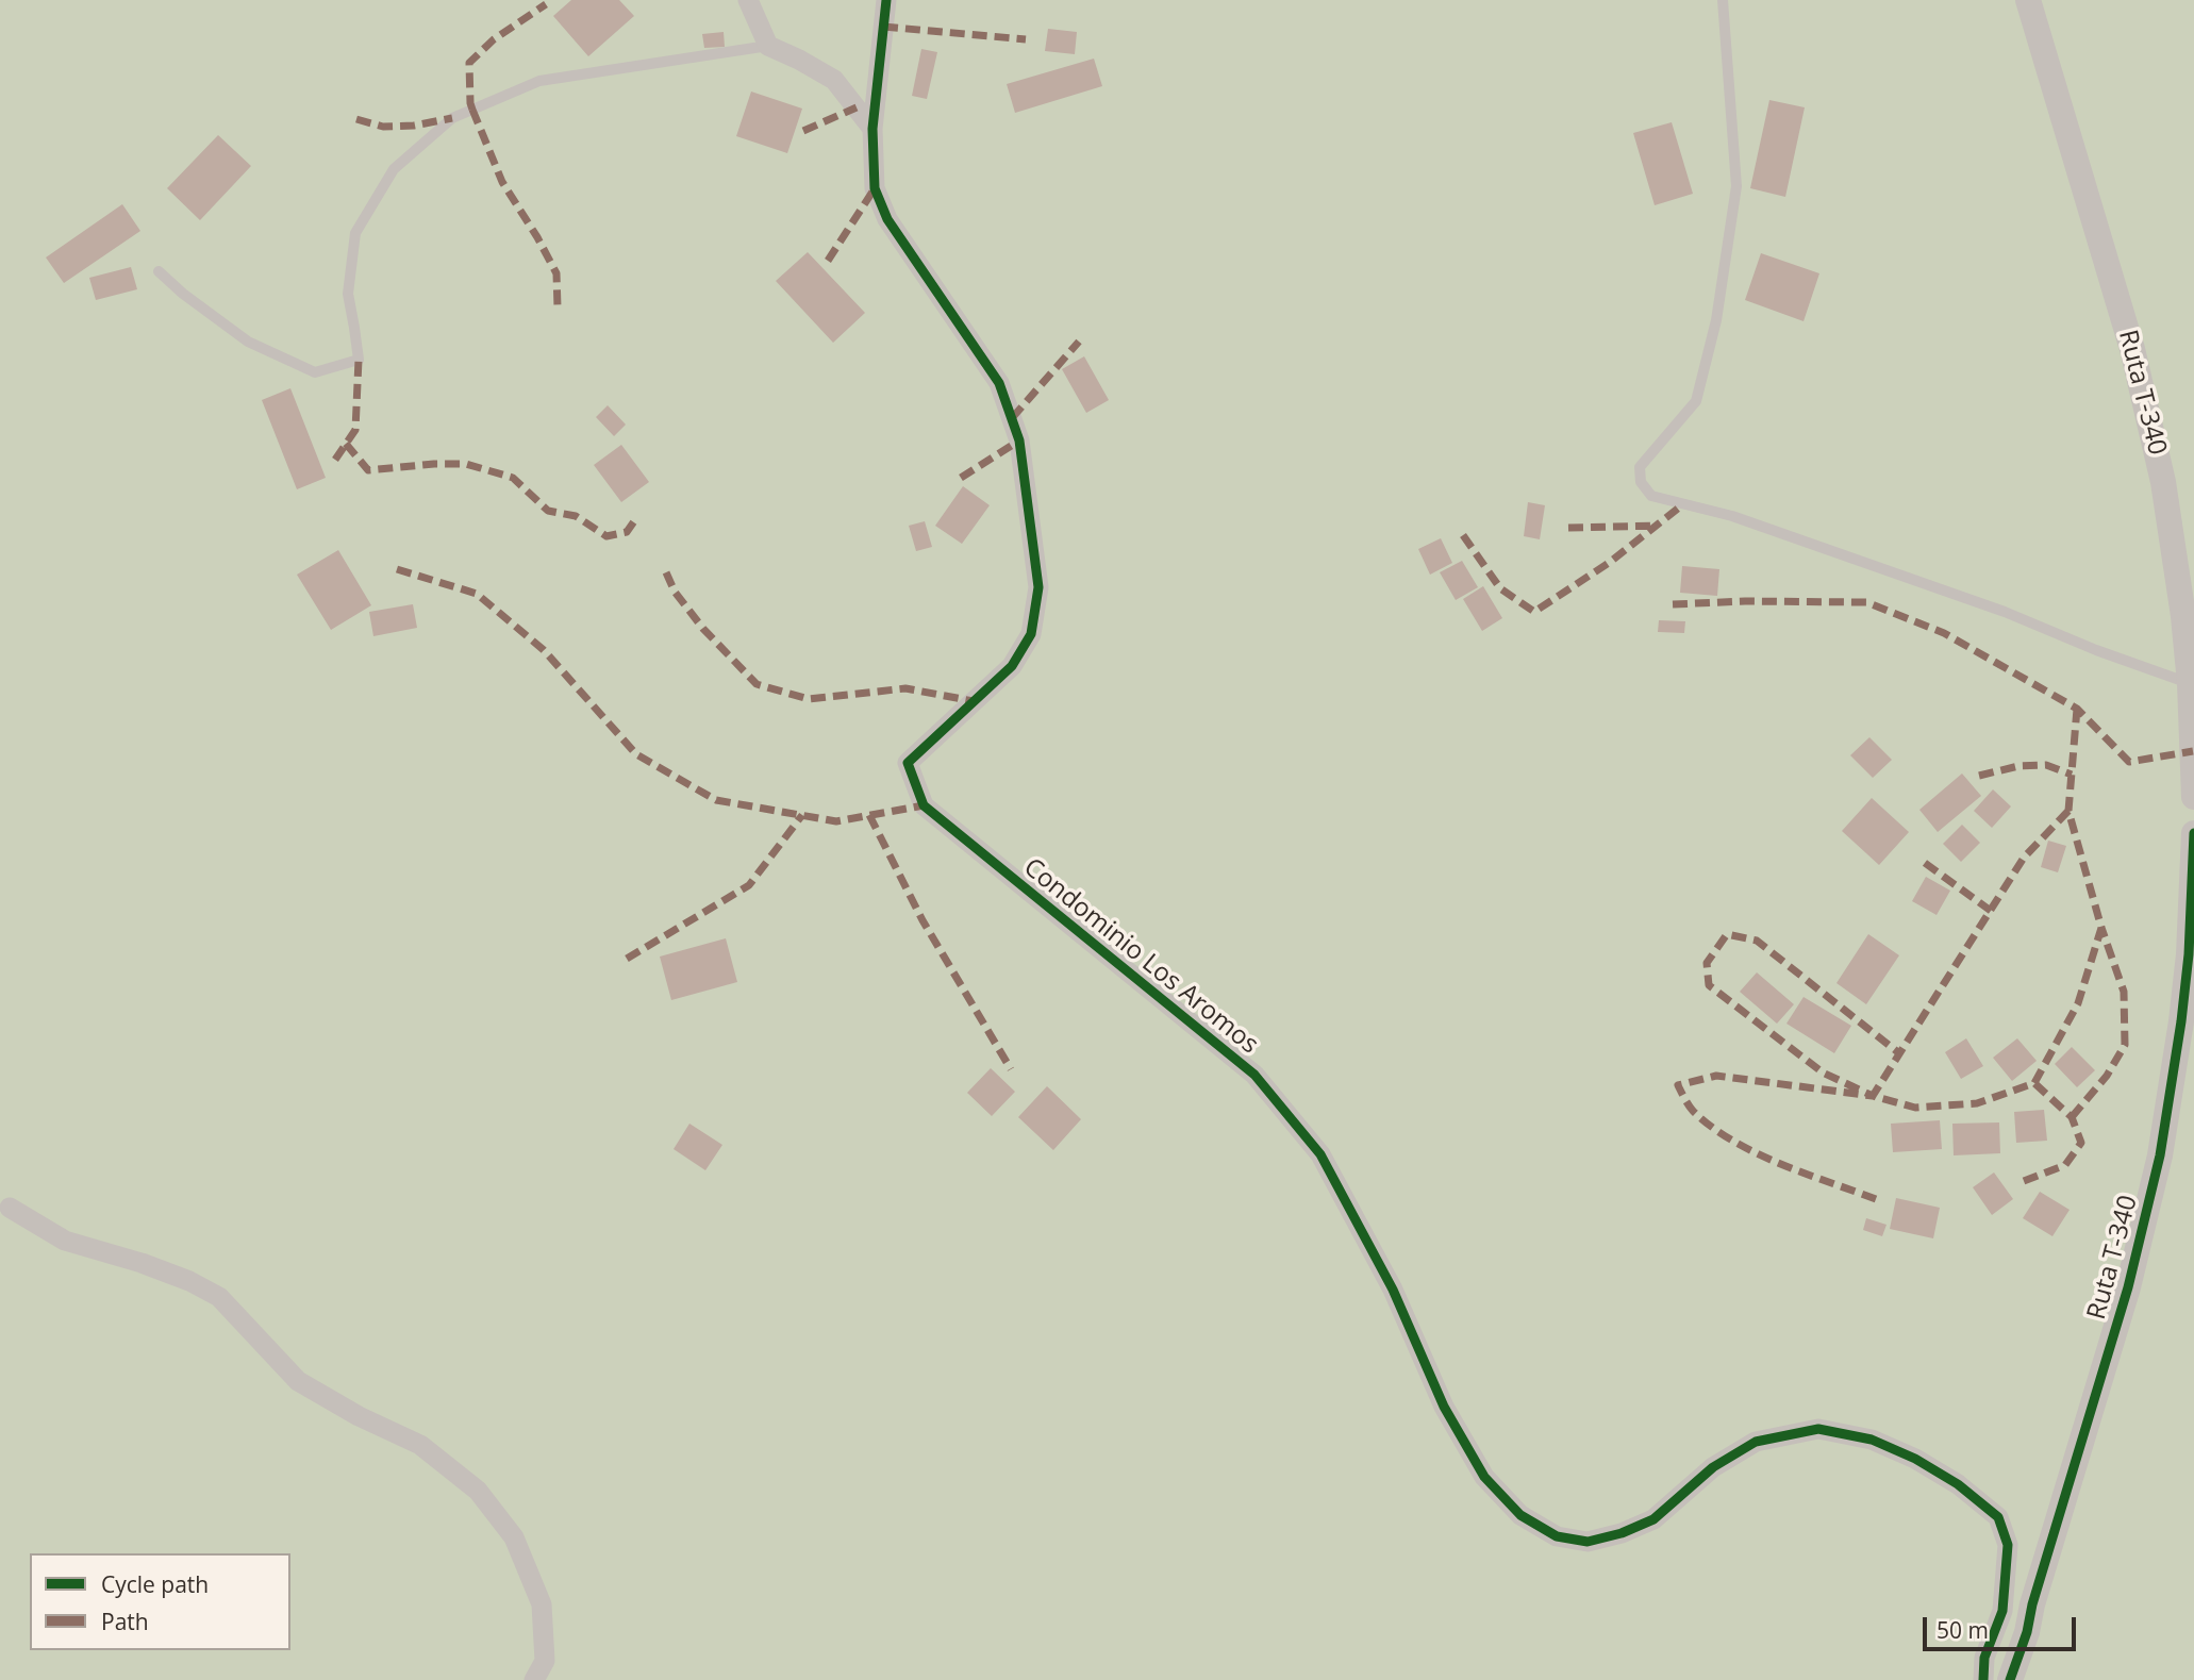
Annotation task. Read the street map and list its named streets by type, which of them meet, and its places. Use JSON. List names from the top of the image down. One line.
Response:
{"streets":{"street":["Ruta T-340","Condominio Los Aromos"]},"legend":["Cycle path","Path"],"scale_bar":"50 m"}
